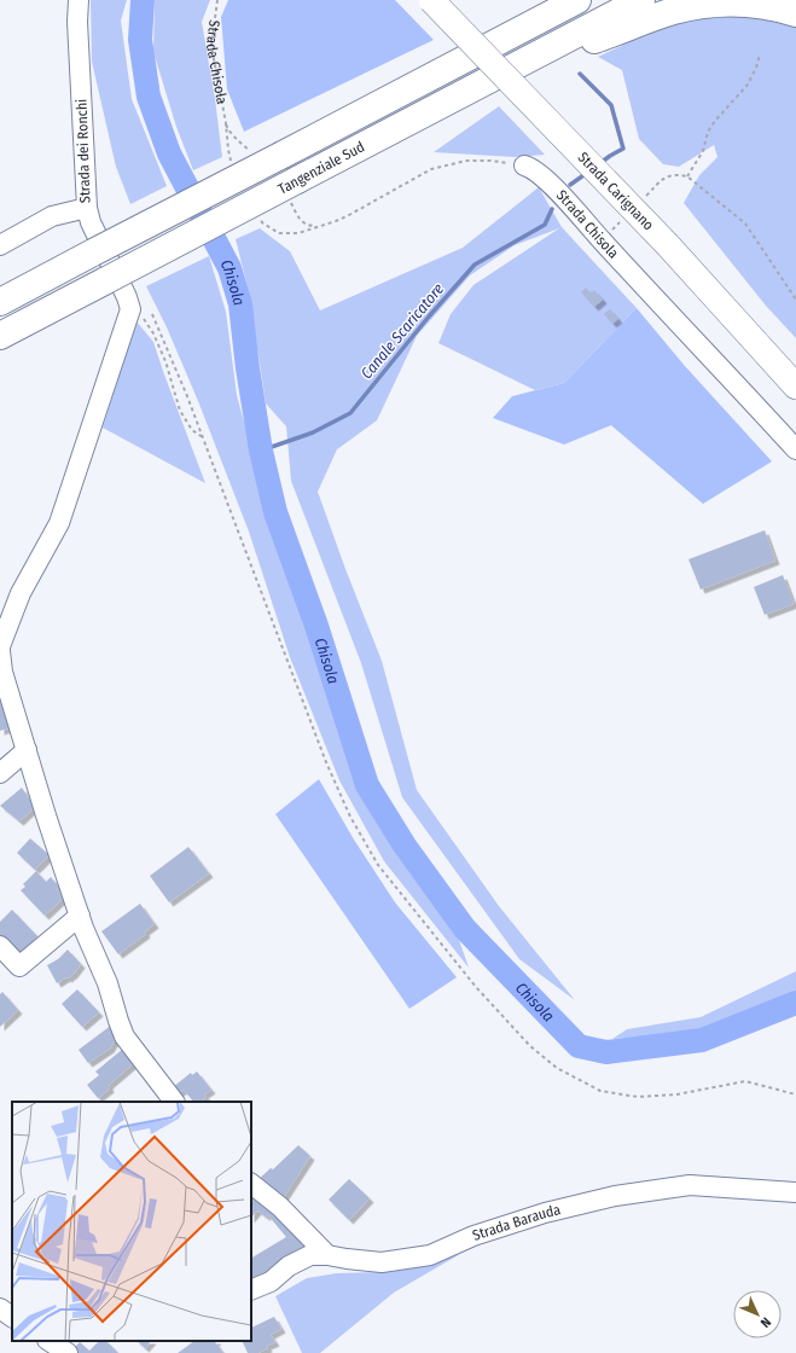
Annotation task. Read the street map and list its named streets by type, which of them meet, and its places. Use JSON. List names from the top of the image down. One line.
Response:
{"streets":{"highway":["Tangenziale Sud"],"main road":["Strada Carignano"],"street":["Strada Chisola","Strada dei Ronchi","Strada Barauda"]},"water":["Chisola","Canale Scaricatore"],"north":"bottom right"}
